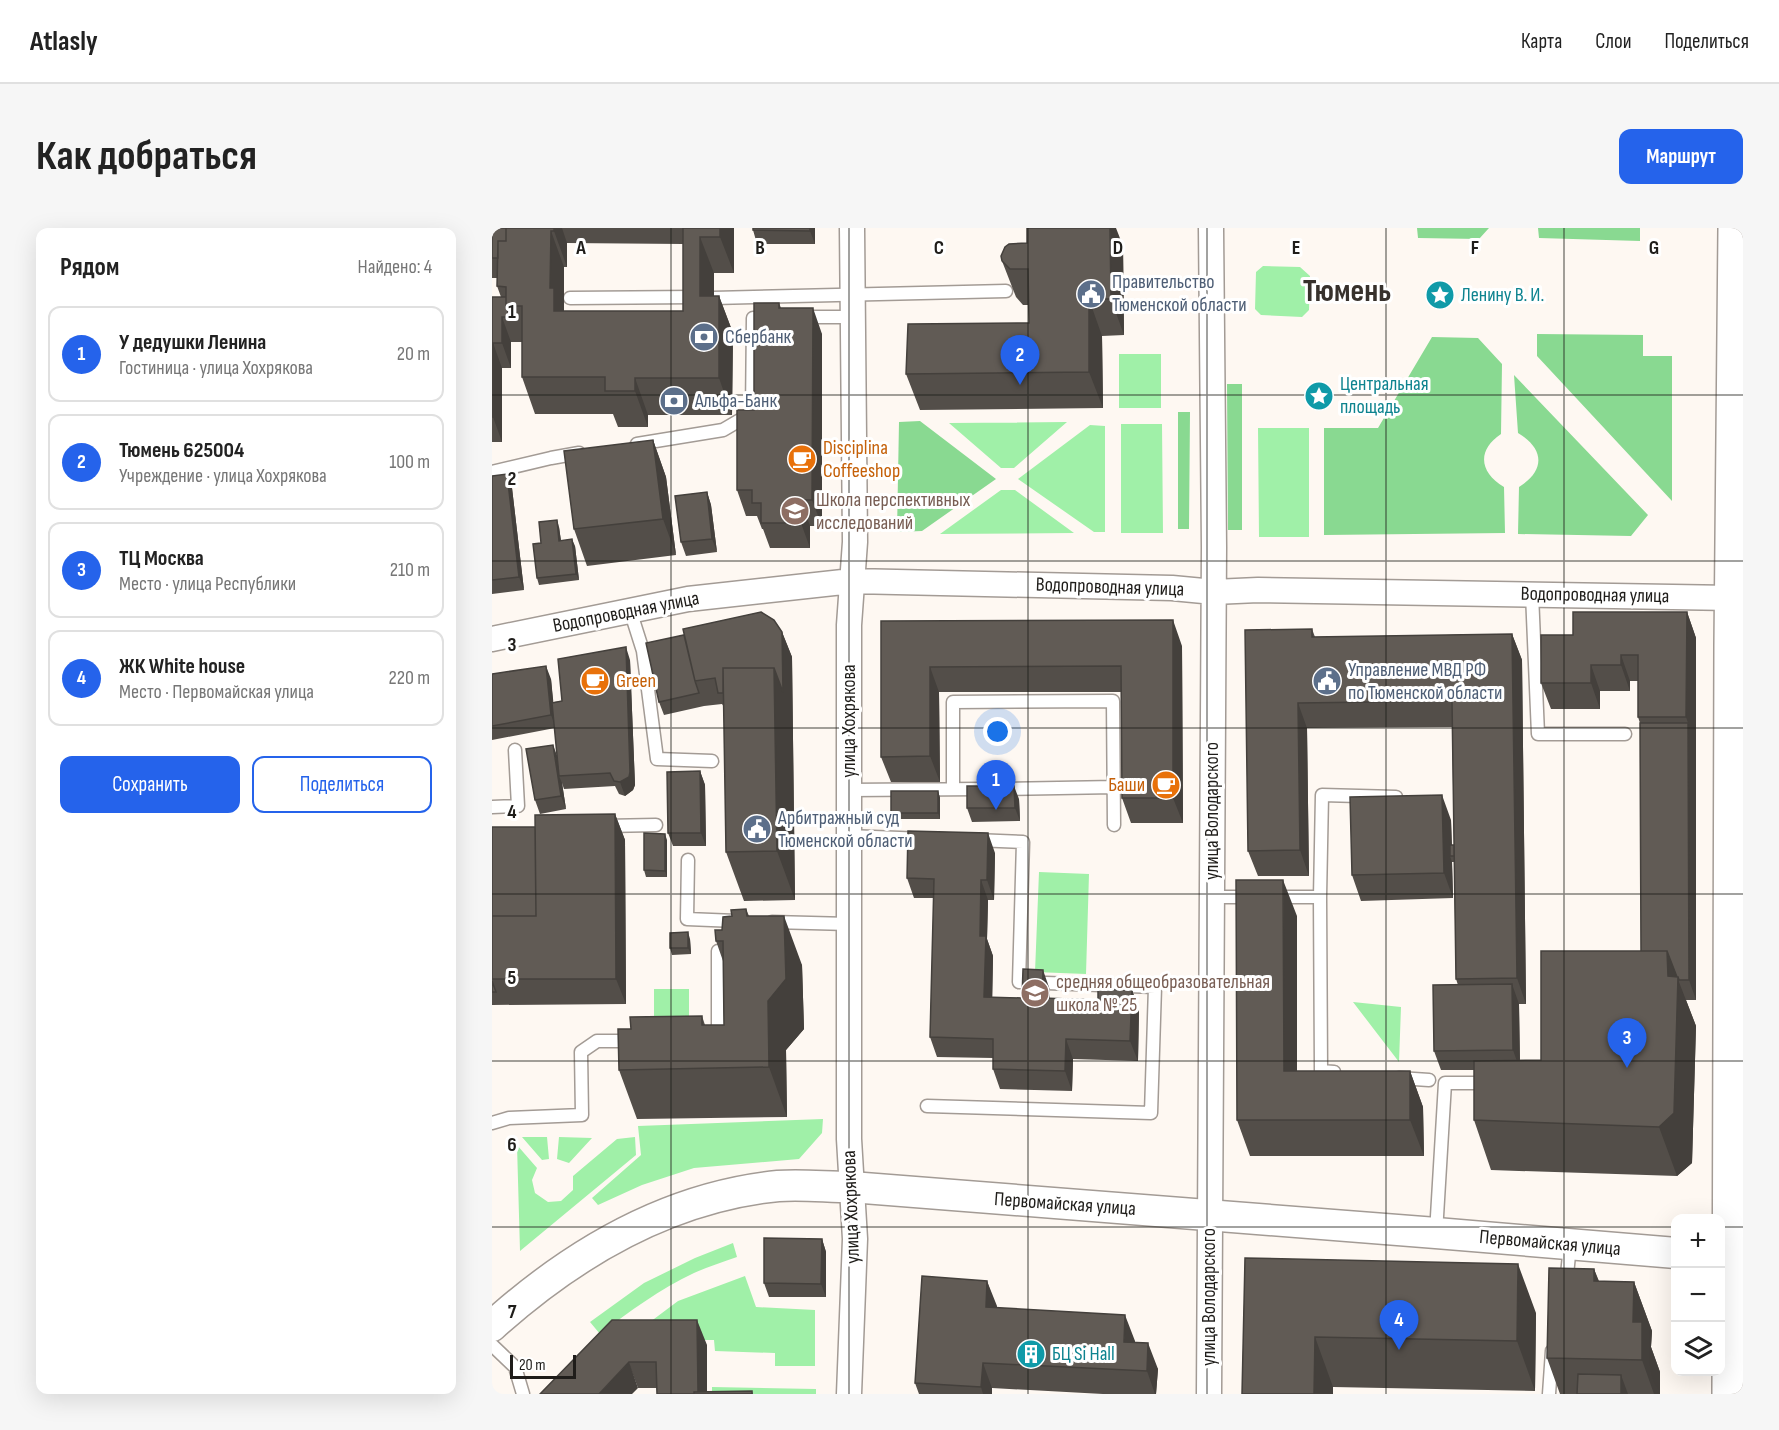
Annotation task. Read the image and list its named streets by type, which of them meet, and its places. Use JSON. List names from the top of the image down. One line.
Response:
{"streets":{"street":["Водопроводная улица","улица Хохрякова","улица Володарского","Первомайская улица"]},"crossings":[["Водопроводная улица","улица Хохрякова"],["Водопроводная улица","улица Володарского"],["улица Хохрякова","Первомайская улица"],["улица Володарского","Первомайская улица"]],"districts":["Тюмень"],"places":{"public building":["Правительство Тюменской области","Управление МВД РФ по Тюменской области","Арбитражный суд Тюменской области"],"place":["Ленину В. И.","Центральная площадь"],"bank":["Сбербанк","Альфа-Банк"],"cafe":["Disciplina Coffeeshop","Green","Баши"],"school or university":["Школа перспективных исследований","средняя общеобразовательная школа № 25"],"building":["БЦ Si Hall"]},"scale_bar":"20 m","page":{"header":"Atlasly","nav":["Карта","Слои","Поделиться"],"buttons":["Маршрут",["Сохранить","Поделиться"]],"title":"Как добраться","heading":["Рядом","Найдено: 4"],"list":[{"mark":"1","name":"У дедушки Ленина","note":"Гостиница · улица Хохрякова","value":"20 m"},{"mark":"2","name":"Тюмень 625004","note":"Учреждение · улица Хохрякова","value":"100 m"},{"mark":"3","name":"ТЦ Москва","note":"Место · улица Республики","value":"210 m"},{"mark":"4","name":"ЖК White house","note":"Место · Первомайская улица","value":"220 m"}],"pins":["2","1","3","4"],"map_buttons":["+","−"],"scale":"20 m"},"grid":{"columns":["A","B","C","D","E","F","G"],"rows":["1","2","3","4","5","6","7"]}}
